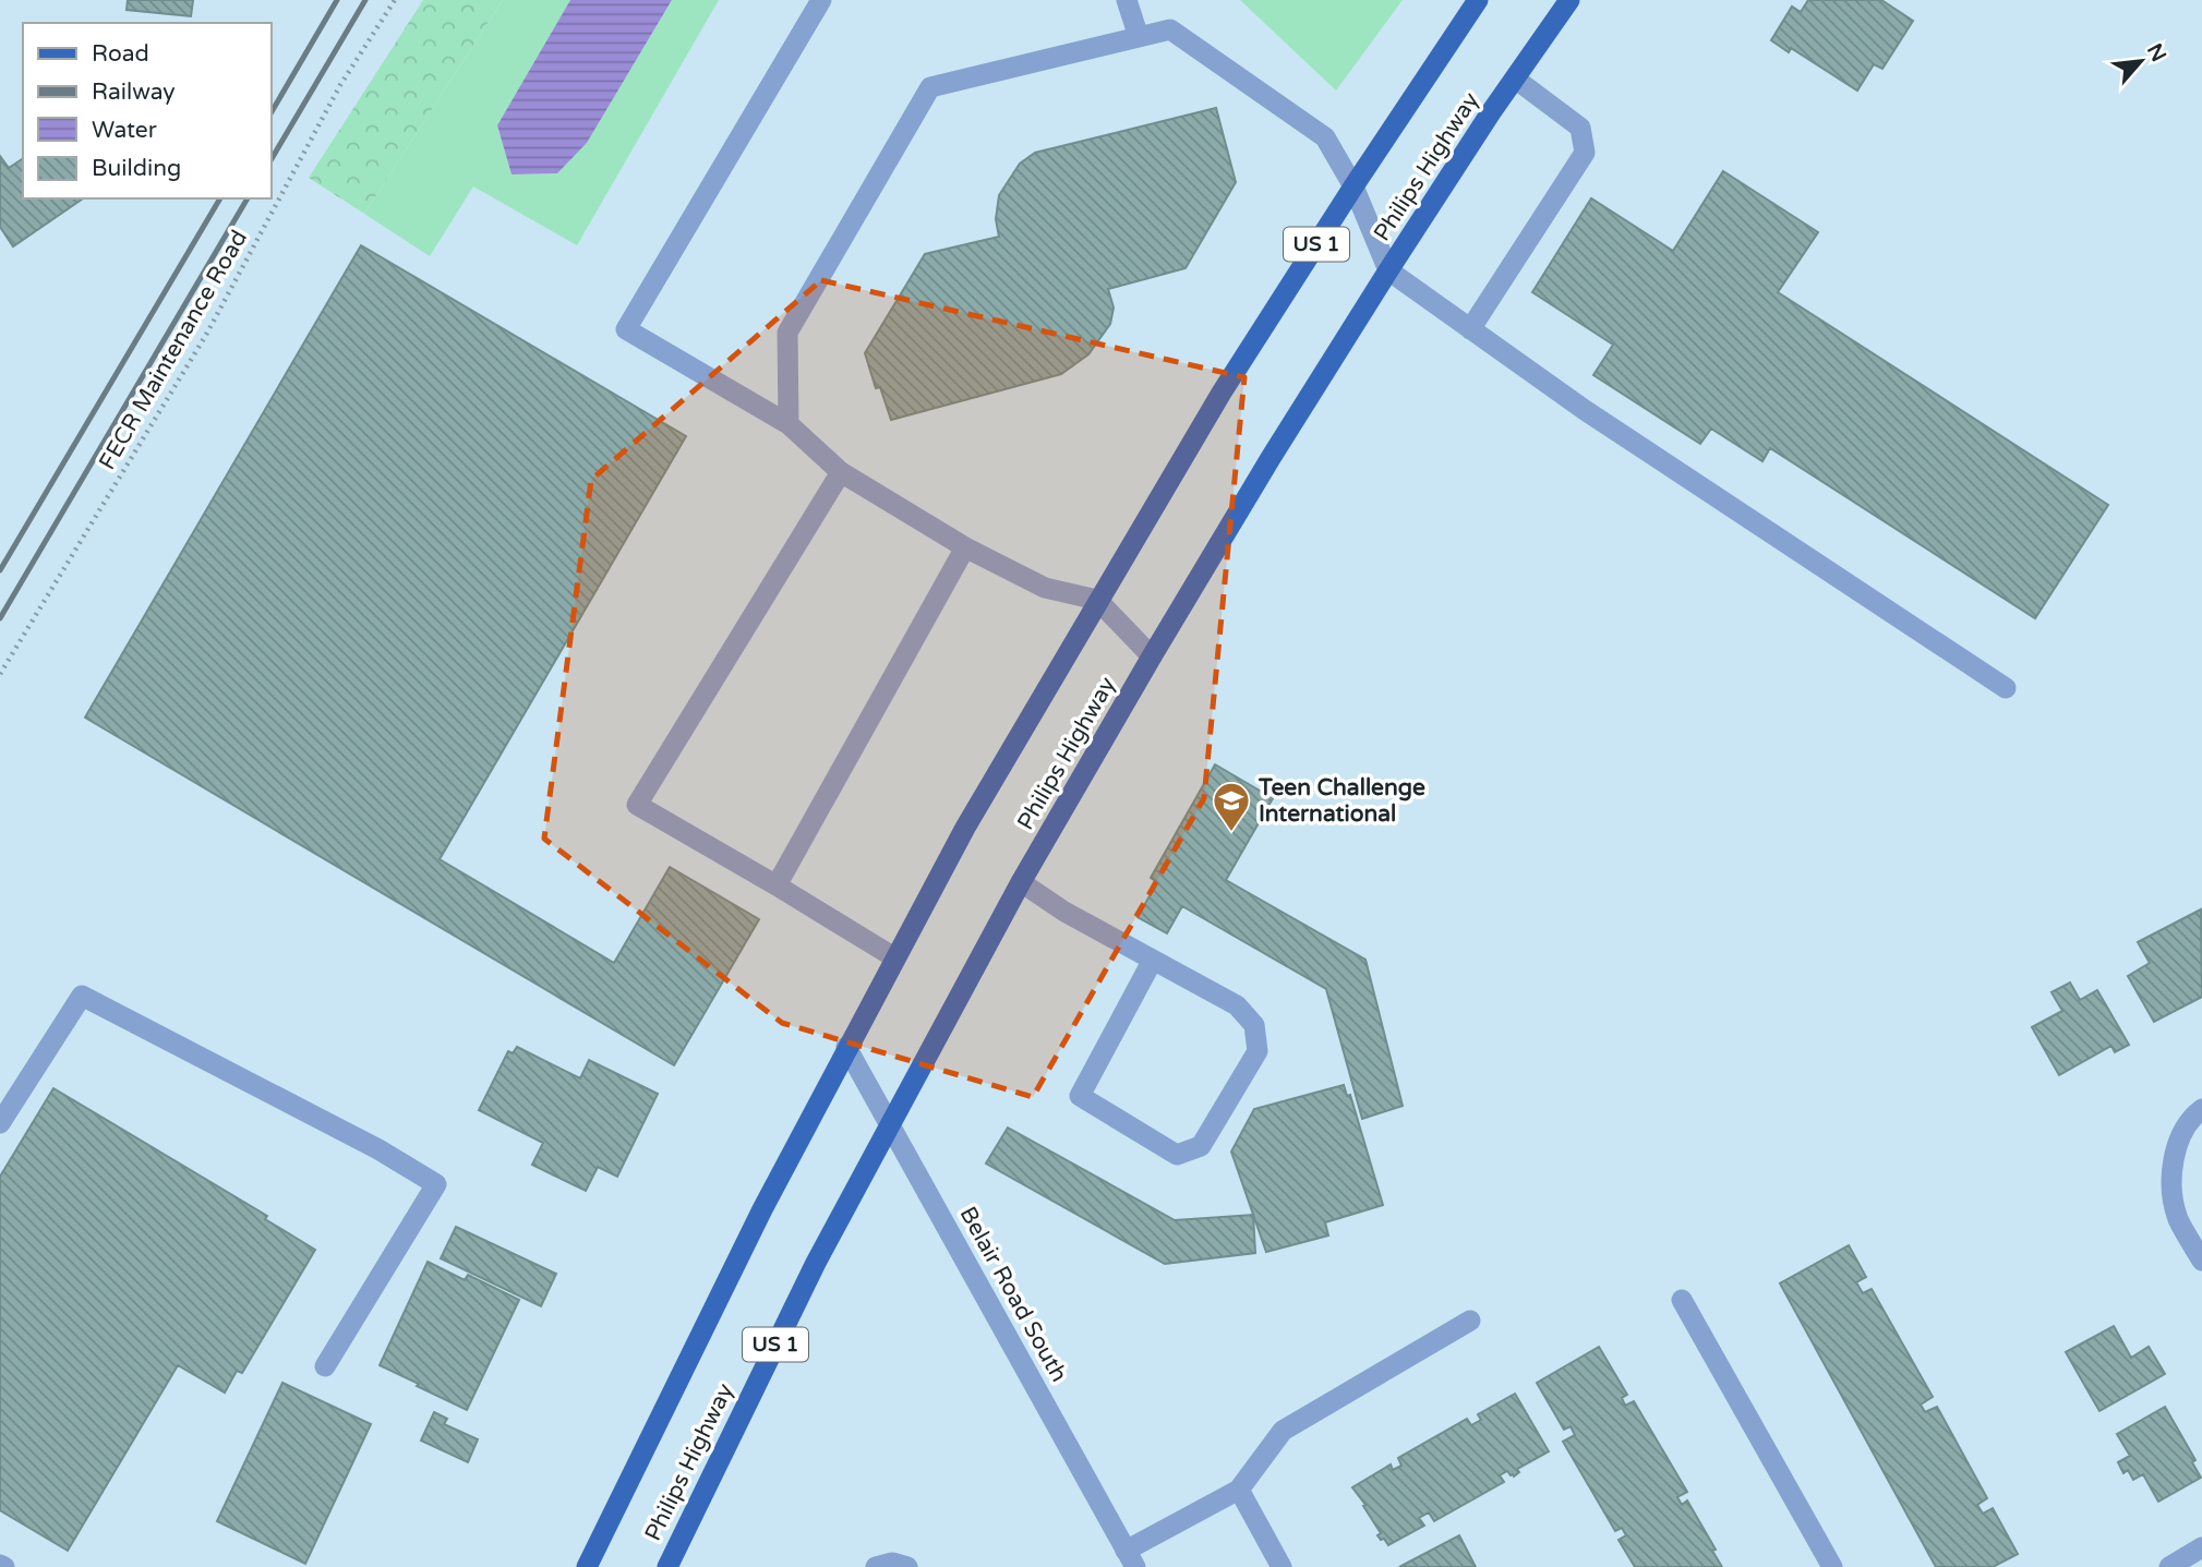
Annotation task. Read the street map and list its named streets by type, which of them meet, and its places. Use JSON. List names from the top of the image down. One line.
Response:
{"streets":{"main road":["Philips Highway","US 1"],"street":["Belair Road South"],"path":["FECR Maintenance Road"]},"crossings":[["Philips Highway","Belair Road South"]],"places":{"school or university":["Teen Challenge International"]},"legend":["Road","Railway","Water","Building"],"north":"top right"}
